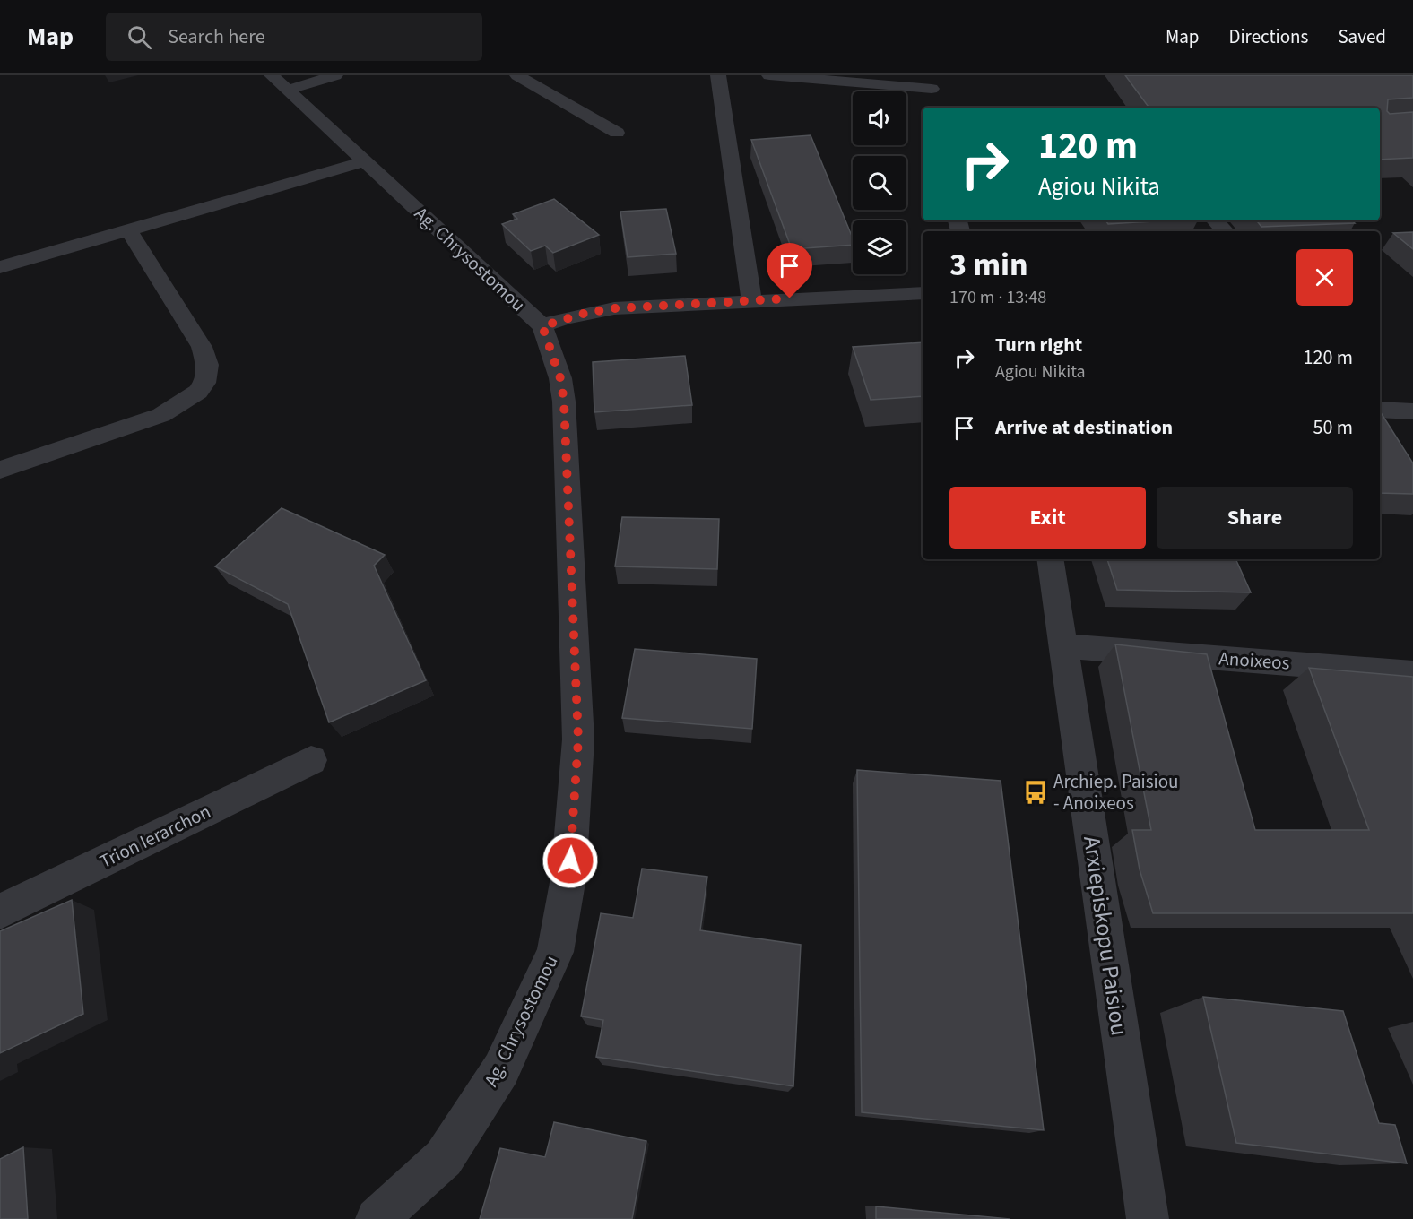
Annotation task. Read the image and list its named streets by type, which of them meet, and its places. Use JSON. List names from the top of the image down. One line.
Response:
{"streets":{"street":["Ag. Chrysostomou","Anoixeos","Trion Ierarchon","Arxiepiskopu Paisiou"]},"crossings":[["Anoixeos","Arxiepiskopu Paisiou"]],"places":{"bus stop":["Archiep. Paisiou - Anoixeos"]},"page":{"header":"Map","search":"Search here","nav":["Map","Directions","Saved"],"turn":["120 m","Agiou Nikita"],"heading":["3 min","170 m · 13:48"],"list":[{"name":"Turn right","note":"Agiou Nikita","value":"120 m"},{"name":"Arrive at destination","value":"50 m"}],"buttons":["Exit","Share"]}}
